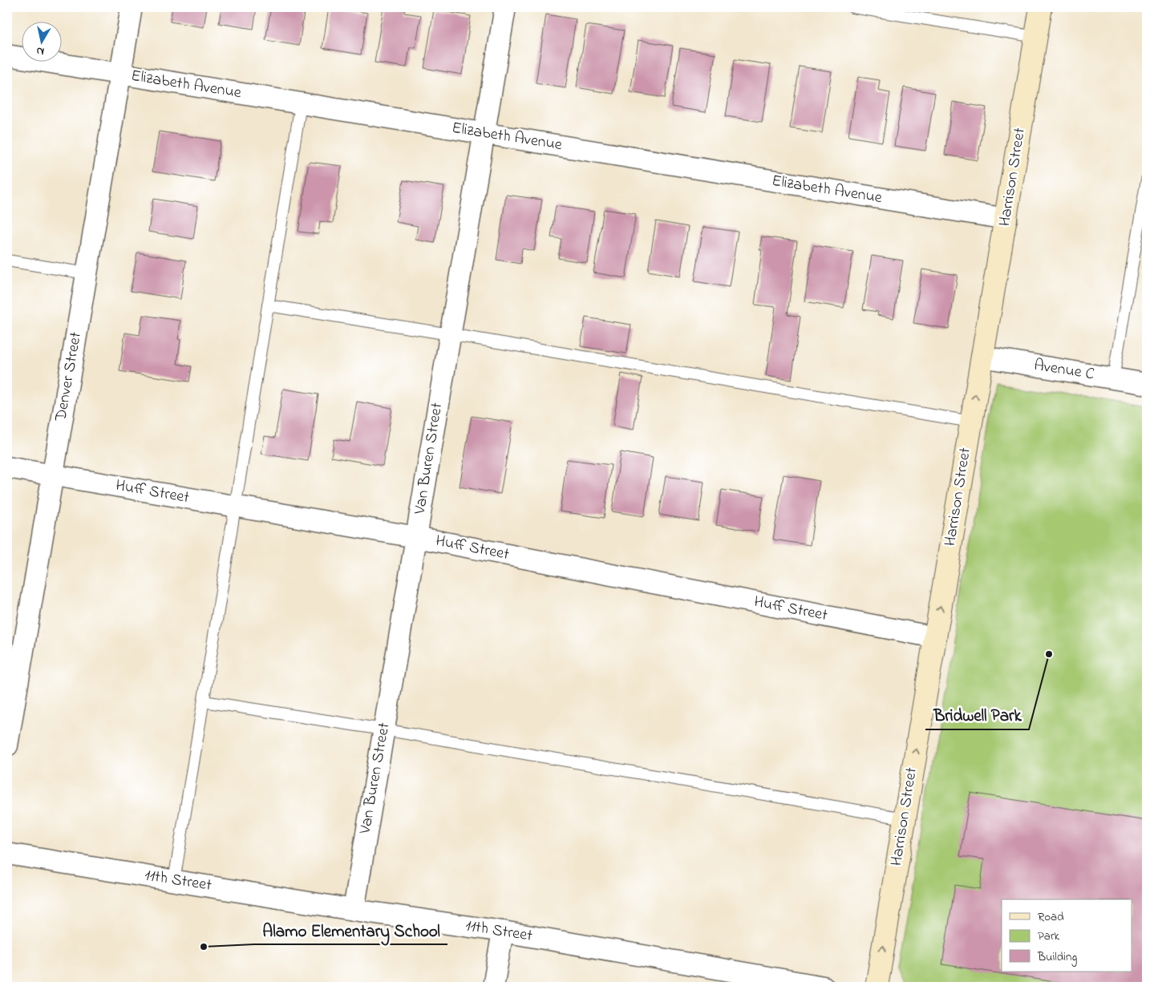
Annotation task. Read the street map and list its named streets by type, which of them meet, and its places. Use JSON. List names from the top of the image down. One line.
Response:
{"streets":{"street":["Elizabeth Avenue","Harrison Street","Avenue C","Denver Street","Van Buren Street","Huff Street","11th Street"]},"crossings":[["Elizabeth Avenue","Harrison Street"],["Elizabeth Avenue","Denver Street"],["Elizabeth Avenue","Van Buren Street"],["Harrison Street","Avenue C"],["Harrison Street","Huff Street"],["Denver Street","Huff Street"],["Van Buren Street","Huff Street"],["Van Buren Street","11th Street"]],"one_way":["Harrison Street"],"places":["Bridwell Park","Alamo Elementary School"],"legend":["Road","Park","Building"],"north":"bottom"}
